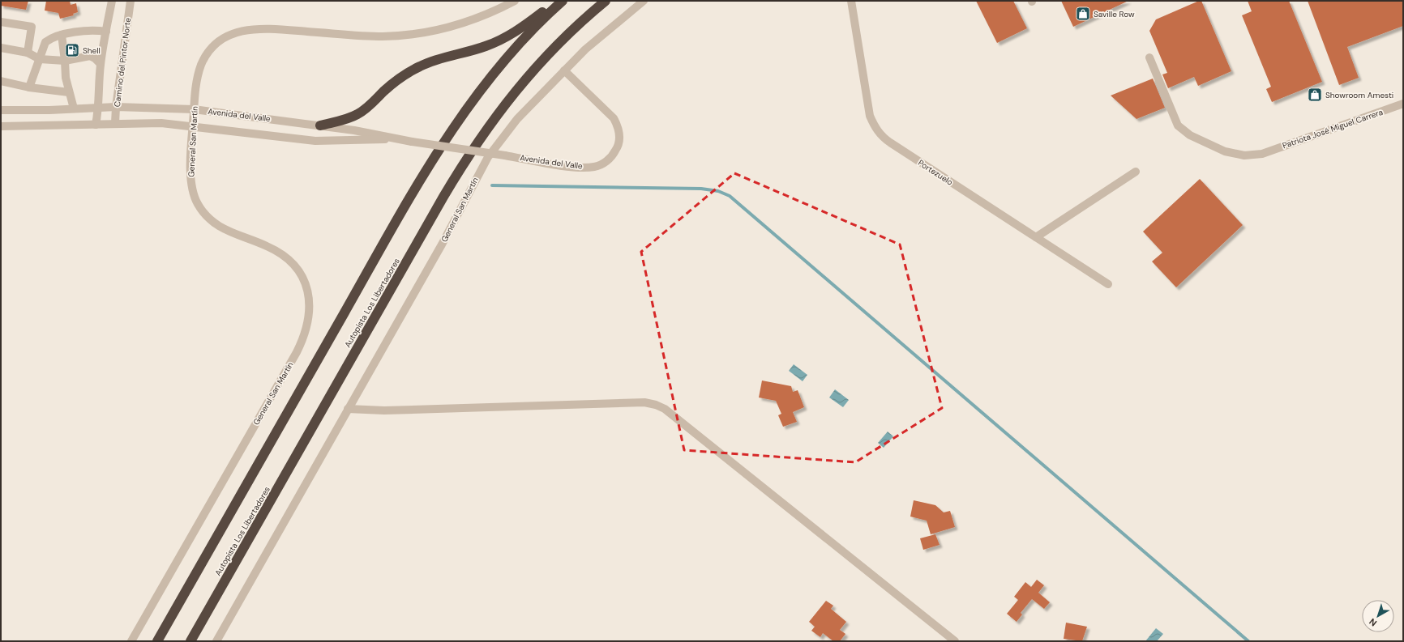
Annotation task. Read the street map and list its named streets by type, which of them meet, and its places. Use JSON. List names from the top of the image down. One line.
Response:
{"streets":{"highway":["Autopista Los Libertadores"],"street":["Camino del Pintor Norte","Avenida del Valle","Patriota José Miguel Carrera","General San Martín","Portezuelo"]},"crossings":[["Camino del Pintor Norte","Avenida del Valle"],["Avenida del Valle","General San Martín"]],"places":{"shop":["Saville Row","Showroom Amesti"],"fuel station":["Shell"]},"north":"bottom left"}
